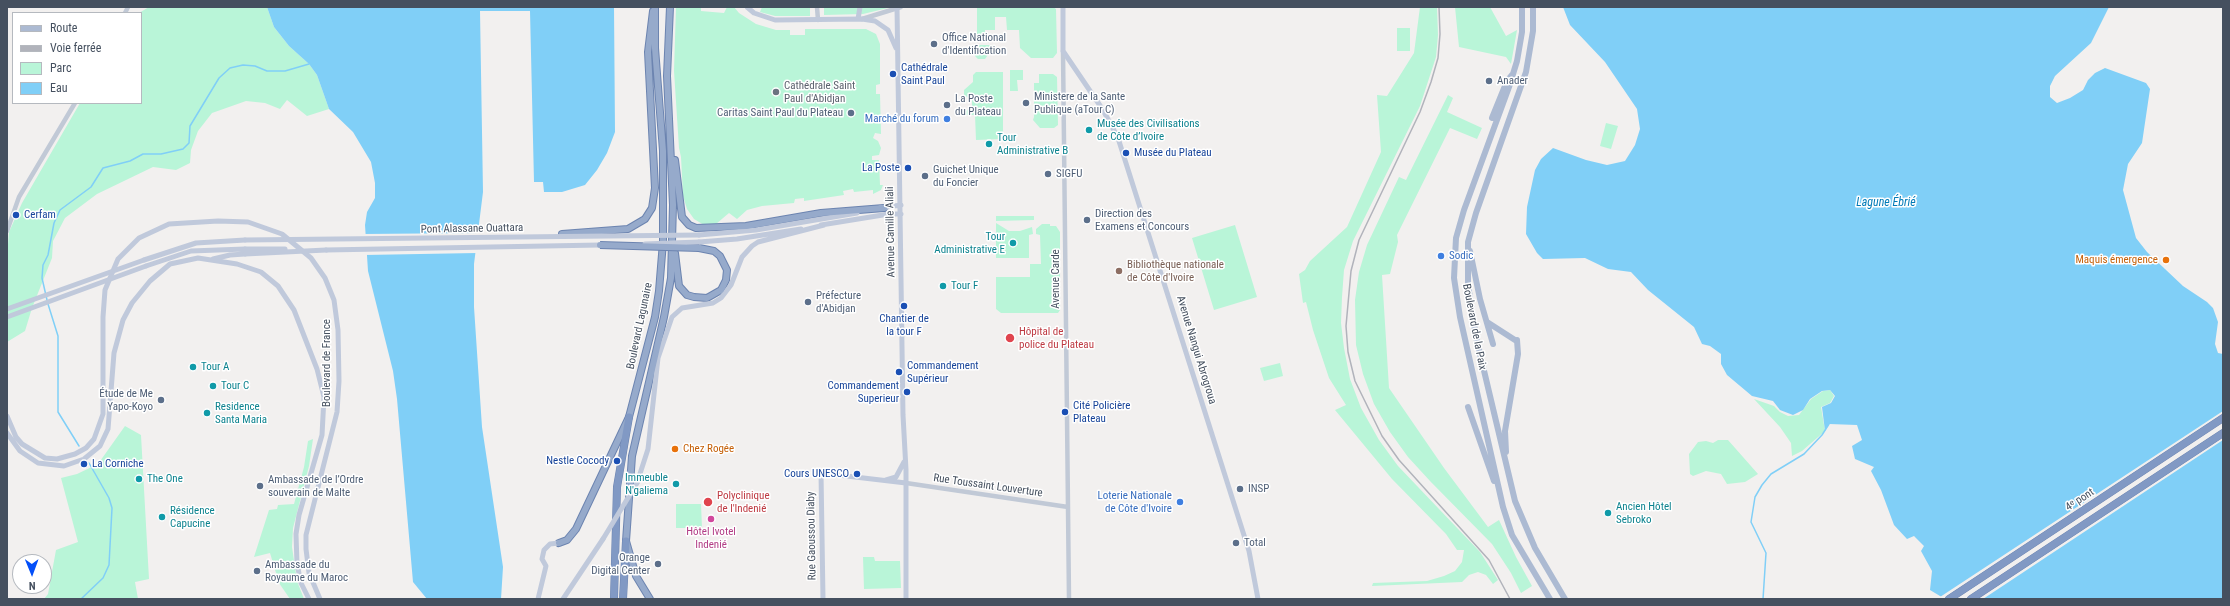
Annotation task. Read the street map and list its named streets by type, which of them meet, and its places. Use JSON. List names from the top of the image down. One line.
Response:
{"streets":{"highway":["Boulevard Lagunaire","4ᵉ pont"],"main road":["Pont Alassane Ouattara","Avenue Camille Aliali","Avenue Carde","Boulevard de la Paix","Avenue Nangui Abrogroua","Boulevard de France","Rue Gaoussou Diaby"],"street":["Rue Toussaint Louverture"]},"crossings":[["Pont Alassane Ouattara","Avenue Camille Aliali"],["Avenue Camille Aliali","Rue Toussaint Louverture"],["Avenue Camille Aliali","Rue Gaoussou Diaby"],["Avenue Carde","Avenue Nangui Abrogroua"],["Avenue Carde","Rue Toussaint Louverture"]],"water":["Lagune Ébrié"],"places":["Office National d'Identification","Cathédrale Saint Paul","Anader","Cathédrale Saint Paul d'Abidjan","Ministere de la Sante Publique (aTour C)","La Poste du Plateau","Caritas Saint Paul du Plateau","Marché du forum","Musée des Civilisations de Côte d’Ivoire","Tour Administrative B","Musée du Plateau","La Poste","SIGFU","Guichet Unique du Foncier","Cerfam","Direction des Examens et Concours","Tour Administrative E","Sodic","Maquis émergence","Bibliothèque nationale de Côte d'Ivoire","Tour F","Préfecture d'Abidjan","Chantier de la tour F","Hôpital de police du Plateau","Tour A","Commandement Supérieur","Tour C","Commandement Superieur","Étude de Me Yapo-Koyo","Cité Policière Plateau","Residence Santa Maria","Chez Rogée","Nestle Cocody","La Corniche","Cours UNESCO","The One","Immeuble N'galiema","Ambassade de l’Ordre souverain de Malte","INSP","Polyclinique de l'Indenié","Loterie Nationale de Côte d'Ivoire","Ancien Hôtel Sebroko","Résidence Capucine","Hôtel Ivotel Indenié","Total","Orange Digital Center","Ambassade du Royaume du Maroc"],"legend":["Route","Voie ferrée","Parc","Eau"],"north":"bottom"}
